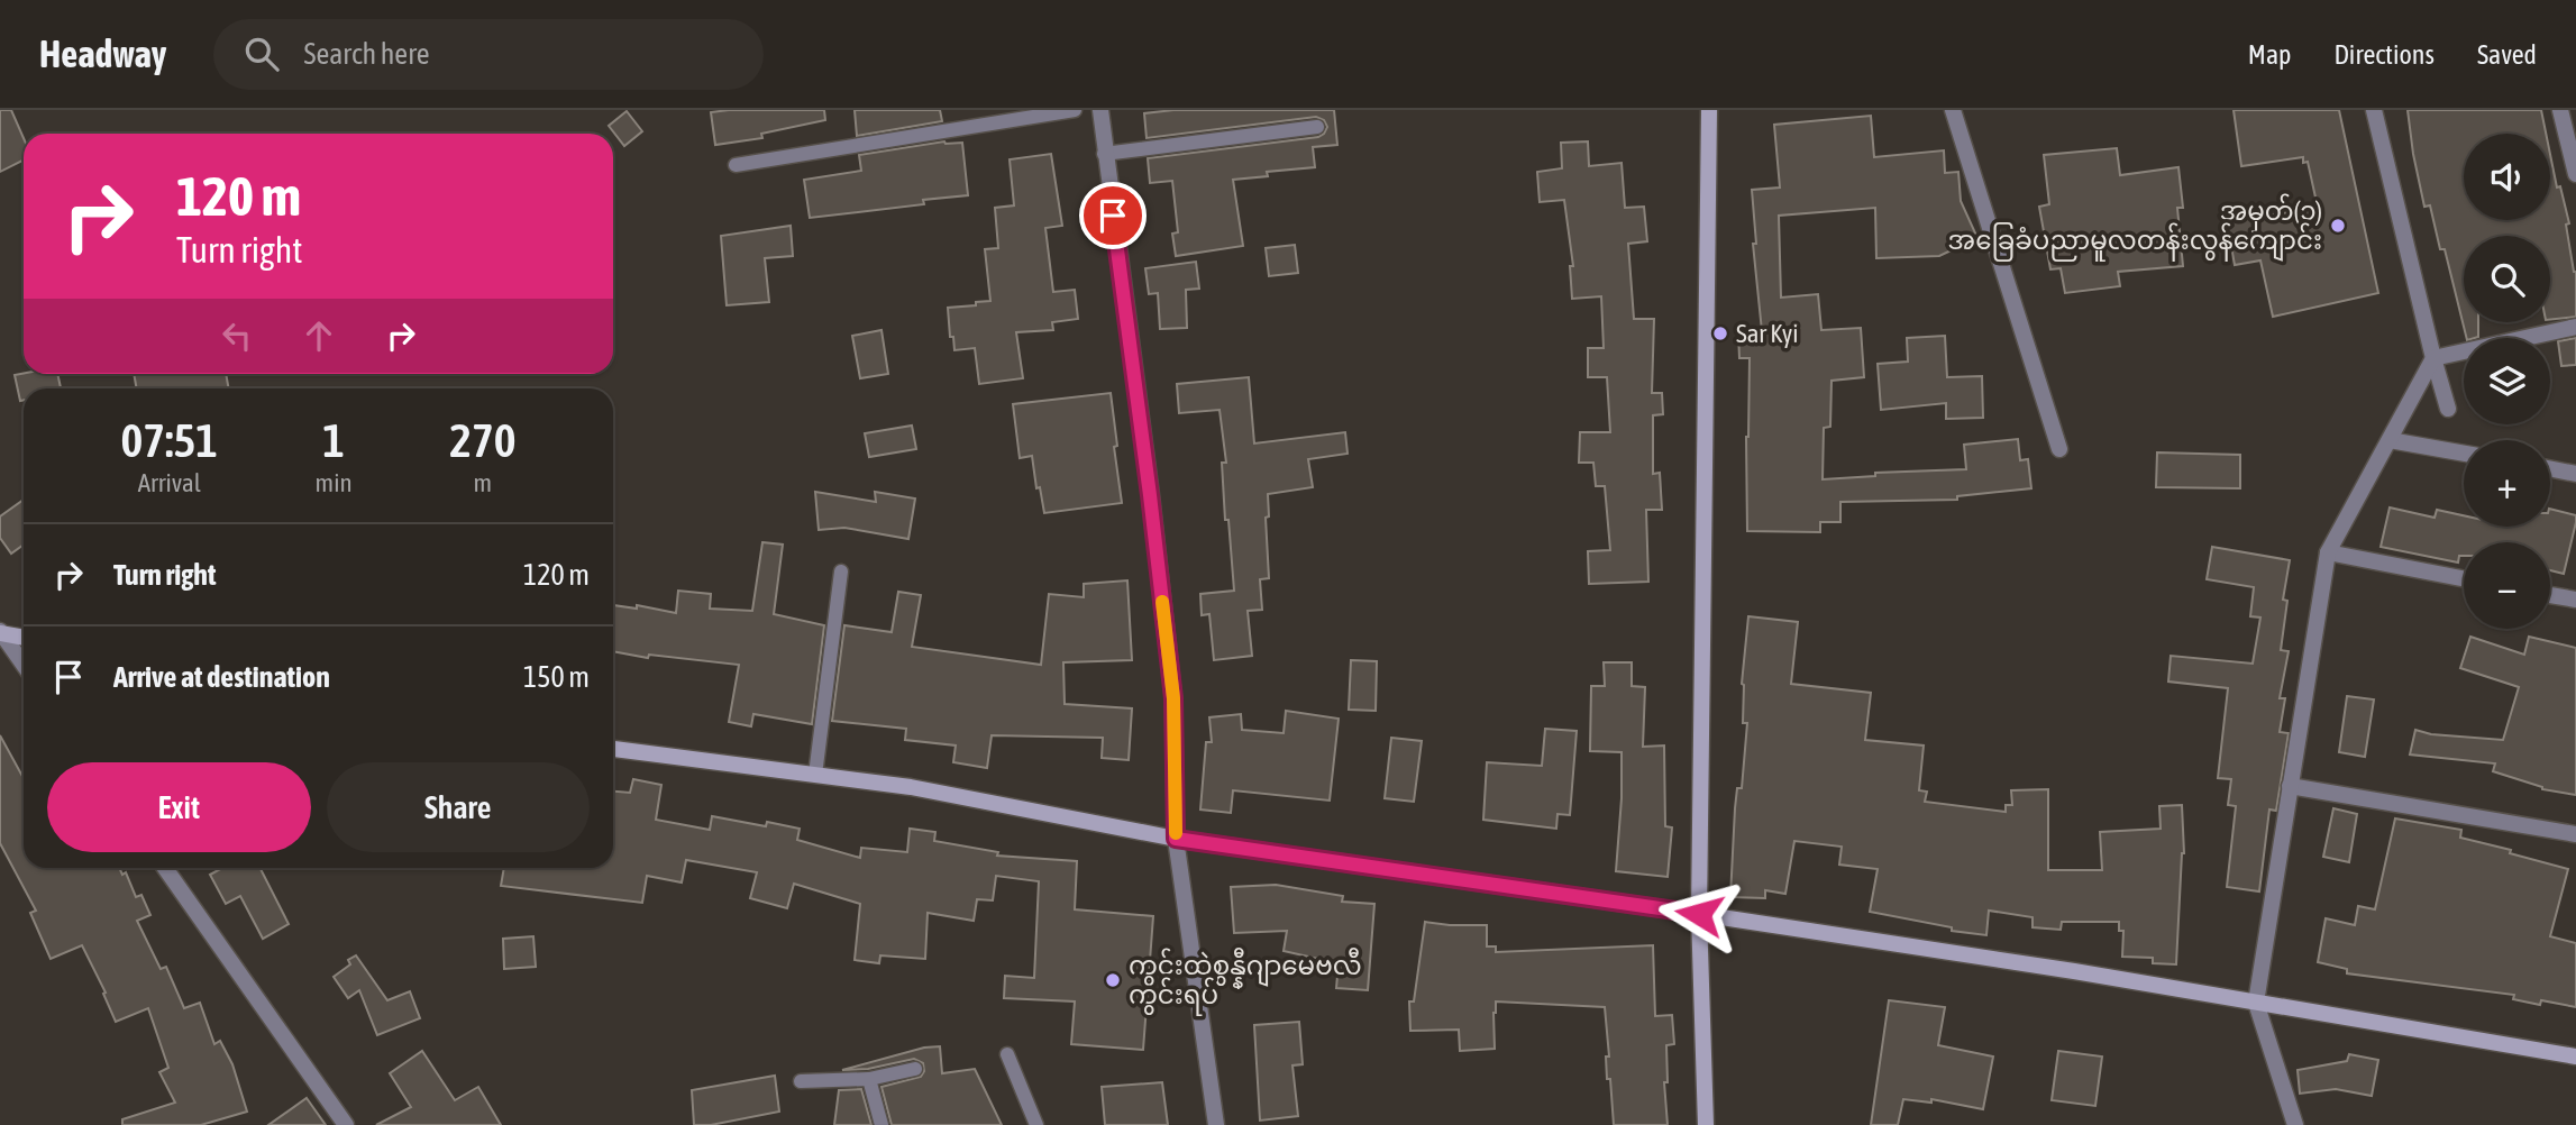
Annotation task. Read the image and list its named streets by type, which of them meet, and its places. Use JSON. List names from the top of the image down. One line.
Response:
{"places":["အမှတ်(၁) အခြေခံပညာမူလတန်းလွန်ကျောင်း","Sar Kyi","ကွင်းထဲစွန္နီဂျာမေဗလီ ကွင်းရပ်"],"page":{"header":"Headway","search":"Search here","nav":["Map","Directions","Saved"],"map_buttons":["+","−"],"turn":["120 m","Turn right"],"eta":["07:51","Arrival","1","min","270","m"],"list":[{"name":"Turn right","value":"120 m"},{"name":"Arrive at destination","value":"150 m"}],"buttons":["Exit","Share"]}}
